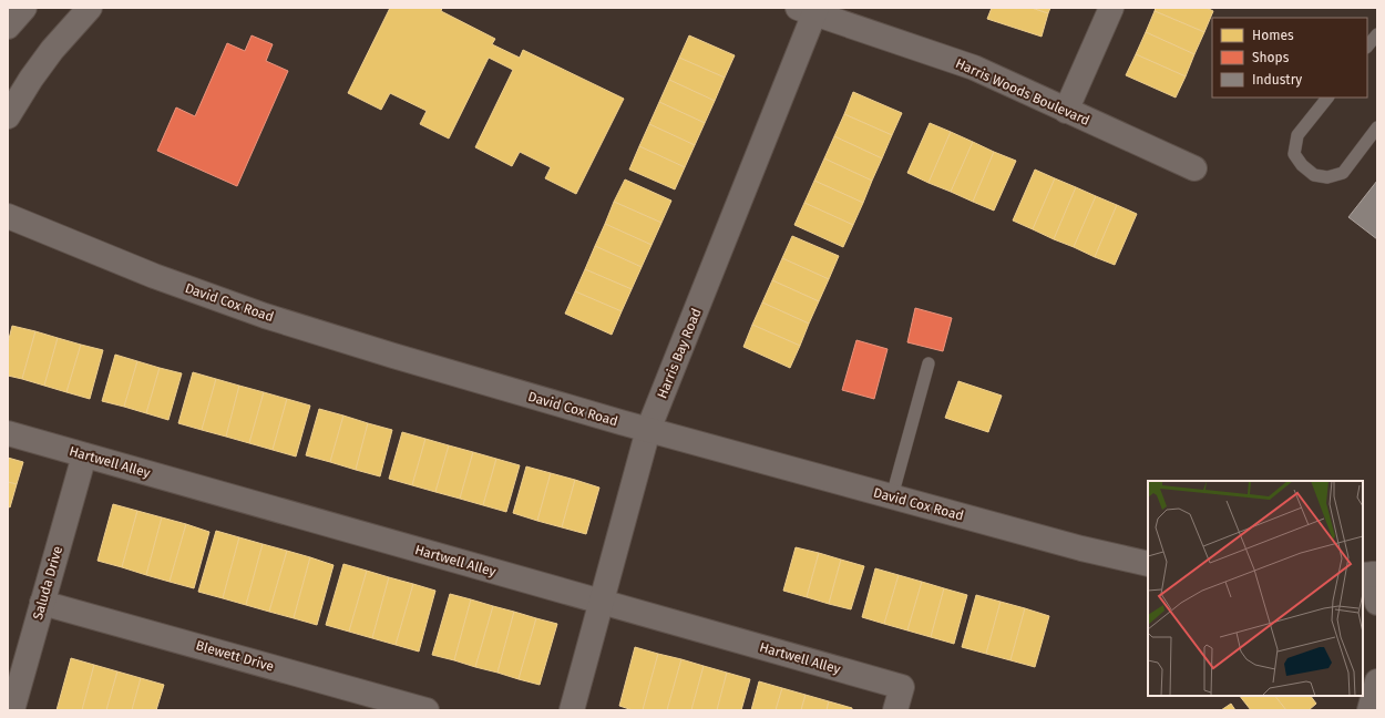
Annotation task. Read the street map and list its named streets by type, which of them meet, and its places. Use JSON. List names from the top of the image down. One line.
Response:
{"streets":{"street":["Harris Woods Boulevard","David Cox Road","Harris Bay Road","Hartwell Alley","Saluda Drive","Blewett Drive"]},"crossings":[["Harris Woods Boulevard","Harris Bay Road"],["David Cox Road","Harris Bay Road"],["Harris Bay Road","Hartwell Alley"],["Hartwell Alley","Saluda Drive"],["Saluda Drive","Blewett Drive"]],"legend":["Homes","Shops","Industry"]}
